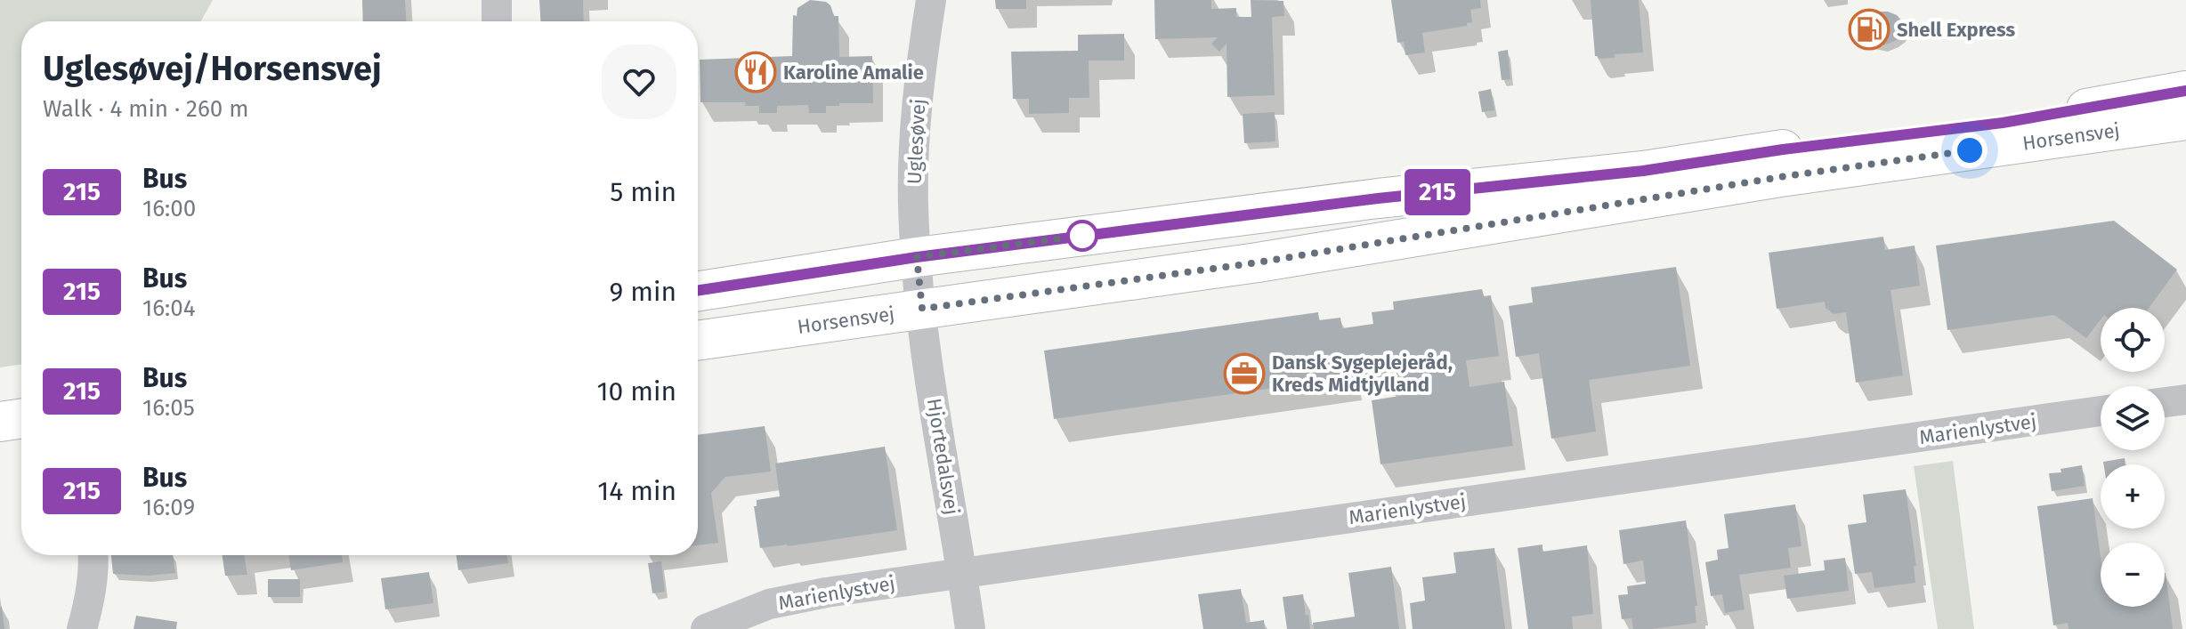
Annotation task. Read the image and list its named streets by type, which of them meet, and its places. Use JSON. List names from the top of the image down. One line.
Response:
{"streets":{"main road":["Horsensvej"],"street":["Uglesøvej","Marienlystvej","Hjortedalsvej"]},"crossings":[["Horsensvej","Uglesøvej"],["Horsensvej","Hjortedalsvej"],["Uglesøvej","Hjortedalsvej"],["Marienlystvej","Hjortedalsvej"]],"places":{"fuel station":["Shell Express"],"restaurant":["Karoline Amalie"],"office":["Dansk Sygeplejeråd, Kreds Midtjylland"]},"lines":["bus line 215"],"page":{"on_map":"215","heading":["Uglesøvej/Horsensvej","Walk · 4 min · 260 m"],"list":[{"mark":"215","name":"Bus","note":"16:00","value":"5 min"},{"mark":"215","name":"Bus","note":"16:04","value":"9 min"},{"mark":"215","name":"Bus","note":"16:05","value":"10 min"},{"mark":"215","name":"Bus","note":"16:09","value":"14 min"}],"map_buttons":["+","−"]}}
